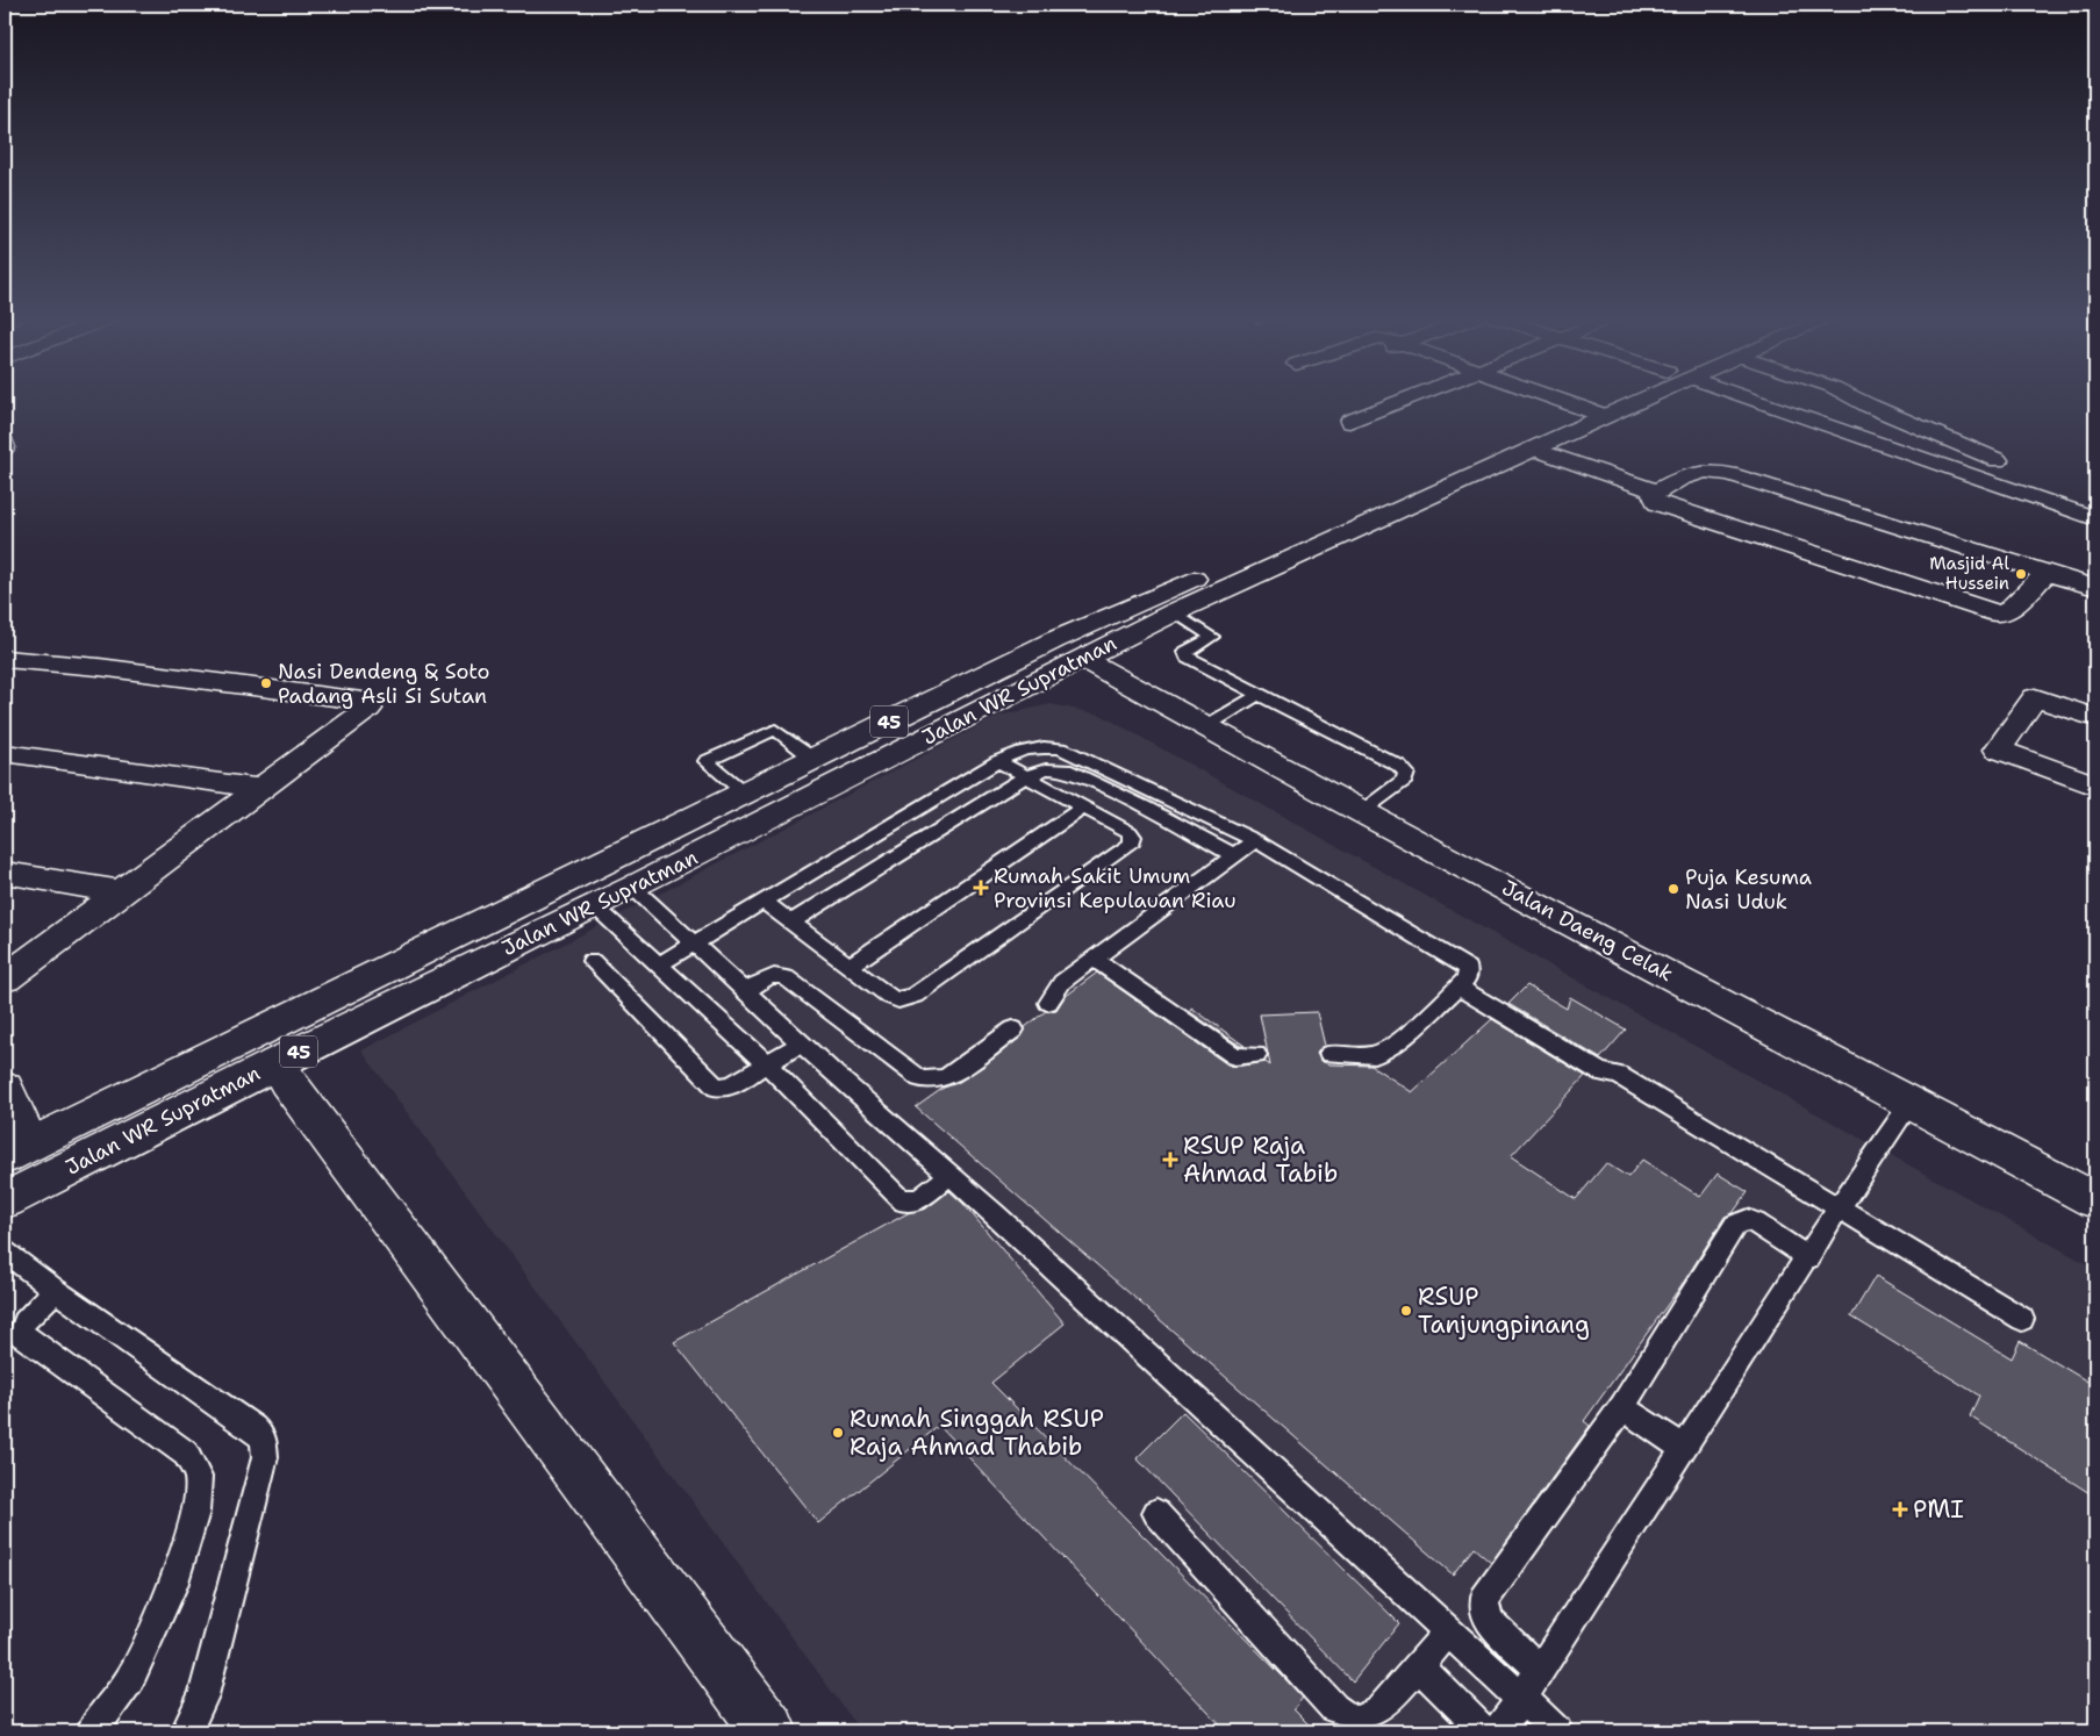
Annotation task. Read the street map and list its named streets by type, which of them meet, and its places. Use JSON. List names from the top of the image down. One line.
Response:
{"streets":{"main road":["Jalan WR Supratman","45","Jalan Daeng Celak"]},"crossings":[["Jalan WR Supratman","Jalan Daeng Celak"]],"places":{"other":["Masjid Al Hussein","Nasi Dendeng & Soto Padang Asli Si Sutan","Puja Kesuma Nasi Uduk","RSUP Tanjungpinang","Rumah Singgah RSUP Raja Ahmad Thabib"],"health":["Rumah Sakit Umum Provinsi Kepulauan Riau","RSUP Raja Ahmad Tabib","PMI"]}}
